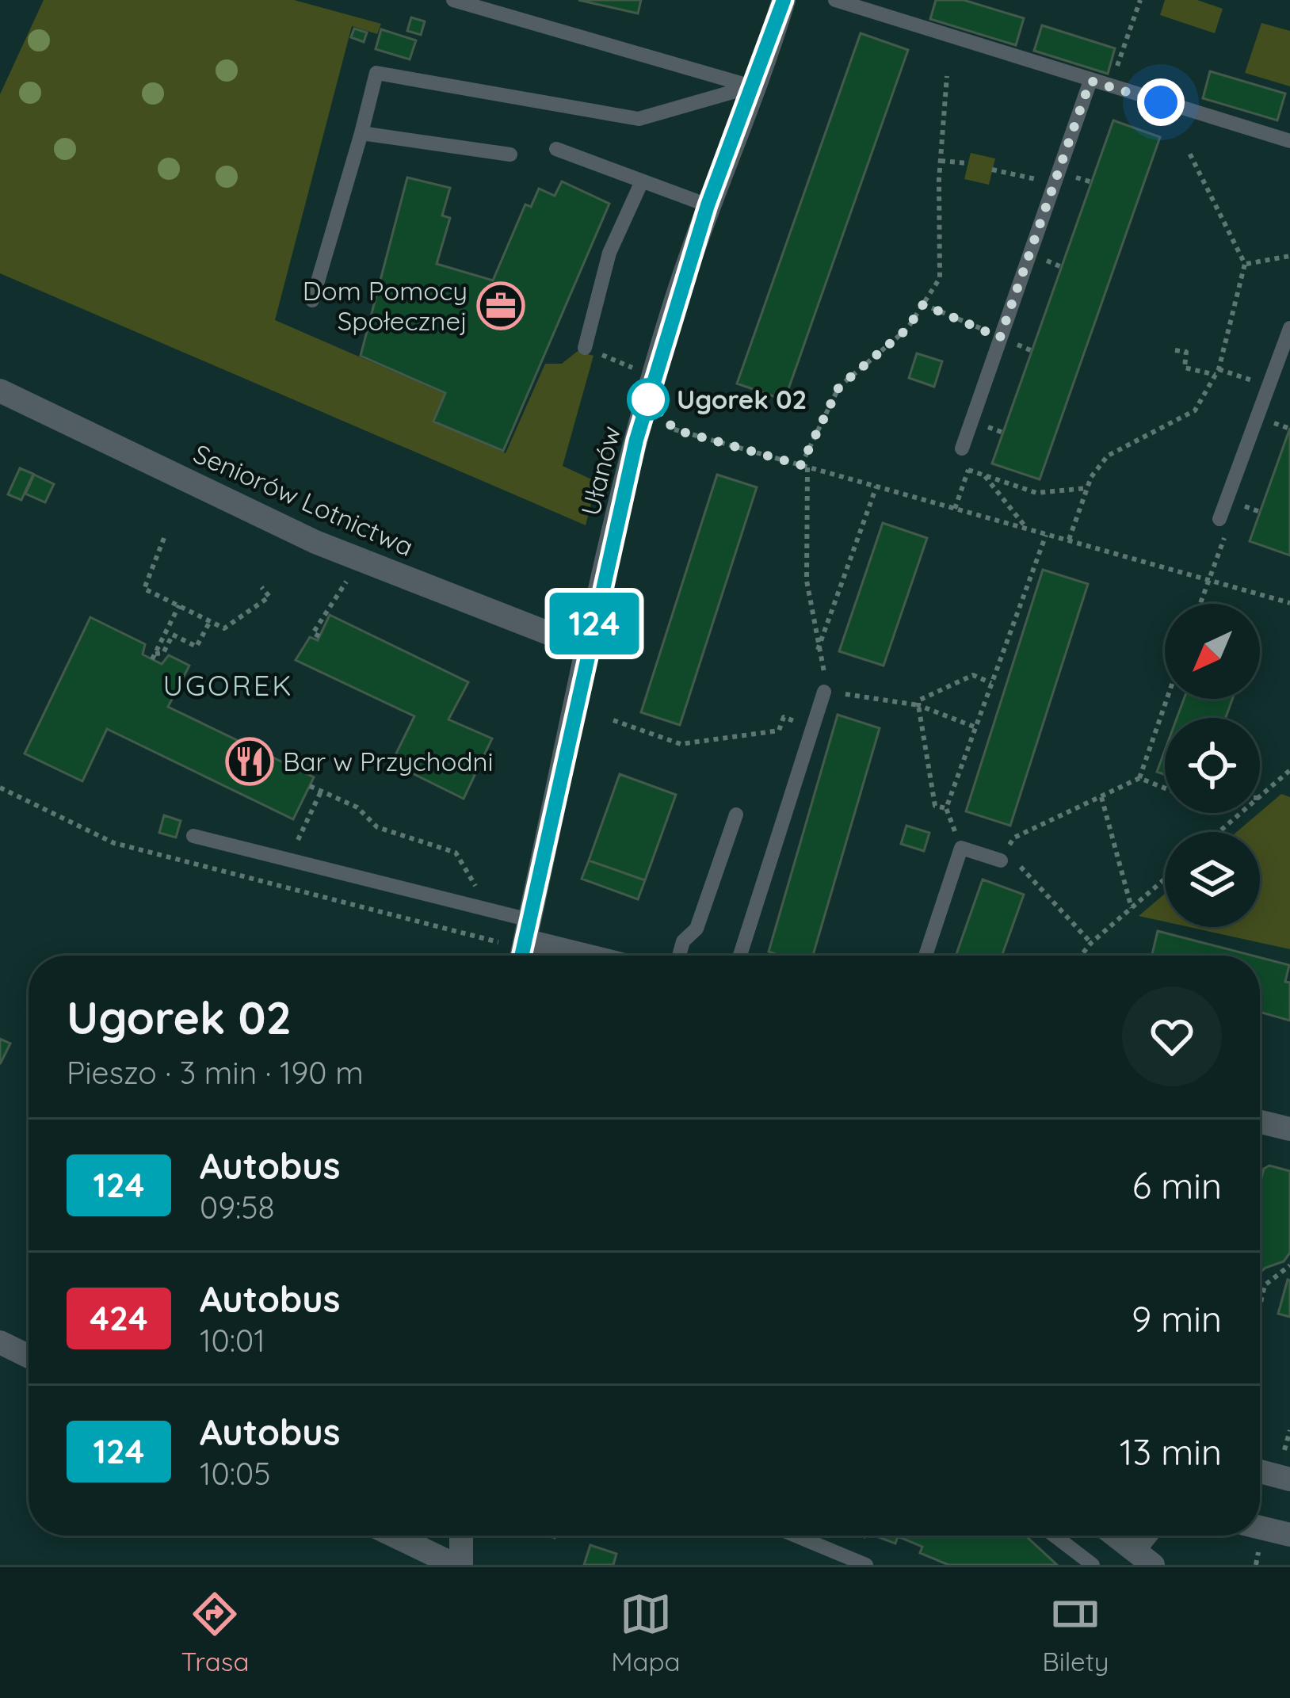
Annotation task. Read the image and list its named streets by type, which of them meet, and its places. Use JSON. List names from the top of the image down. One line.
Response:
{"streets":{"street":["Ułanów","Seniorów Lotnictwa"]},"crossings":[["Ułanów","Seniorów Lotnictwa"]],"districts":["UGOREK"],"places":{"office":["Dom Pomocy Społecznej"],"other":["Ugorek 02"],"restaurant":["Bar w Przychodni"]},"lines":["bus line 124"],"north":"bottom left","page":{"on_map":"124","heading":["Ugorek 02","Pieszo · 3 min · 190 m"],"list":[{"mark":"124","name":"Autobus","note":"09:58","value":"6 min"},{"mark":"424","name":"Autobus","note":"10:01","value":"9 min"},{"mark":"124","name":"Autobus","note":"10:05","value":"13 min"}],"tabs":["Trasa","Mapa","Bilety"]}}
